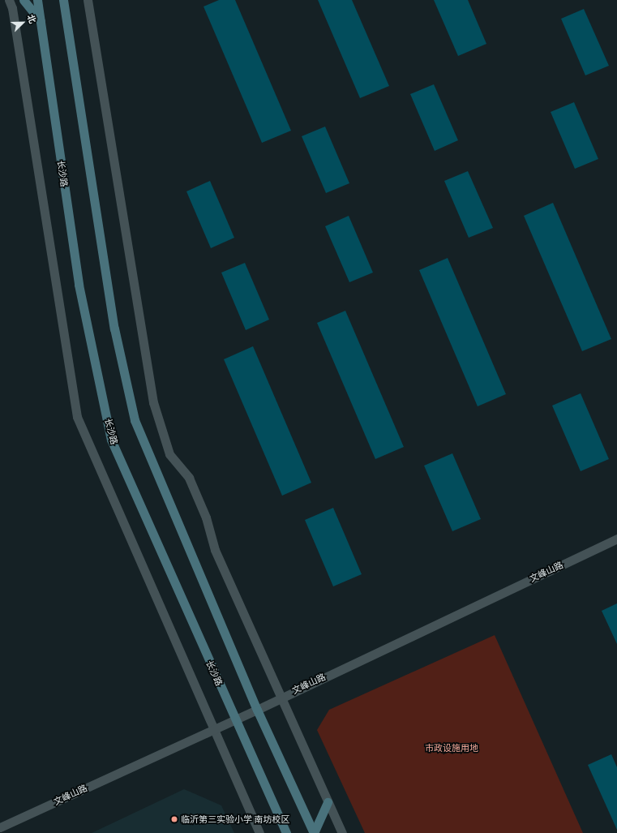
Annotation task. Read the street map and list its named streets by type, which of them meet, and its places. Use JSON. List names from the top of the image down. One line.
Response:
{"streets":{"main road":["长沙路"],"street":["文峰山路"]},"crossings":[["长沙路","文峰山路"]],"parks":["市政设施用地"],"places":["临沂第三实验小学 南坊校区"],"north":"top right"}
